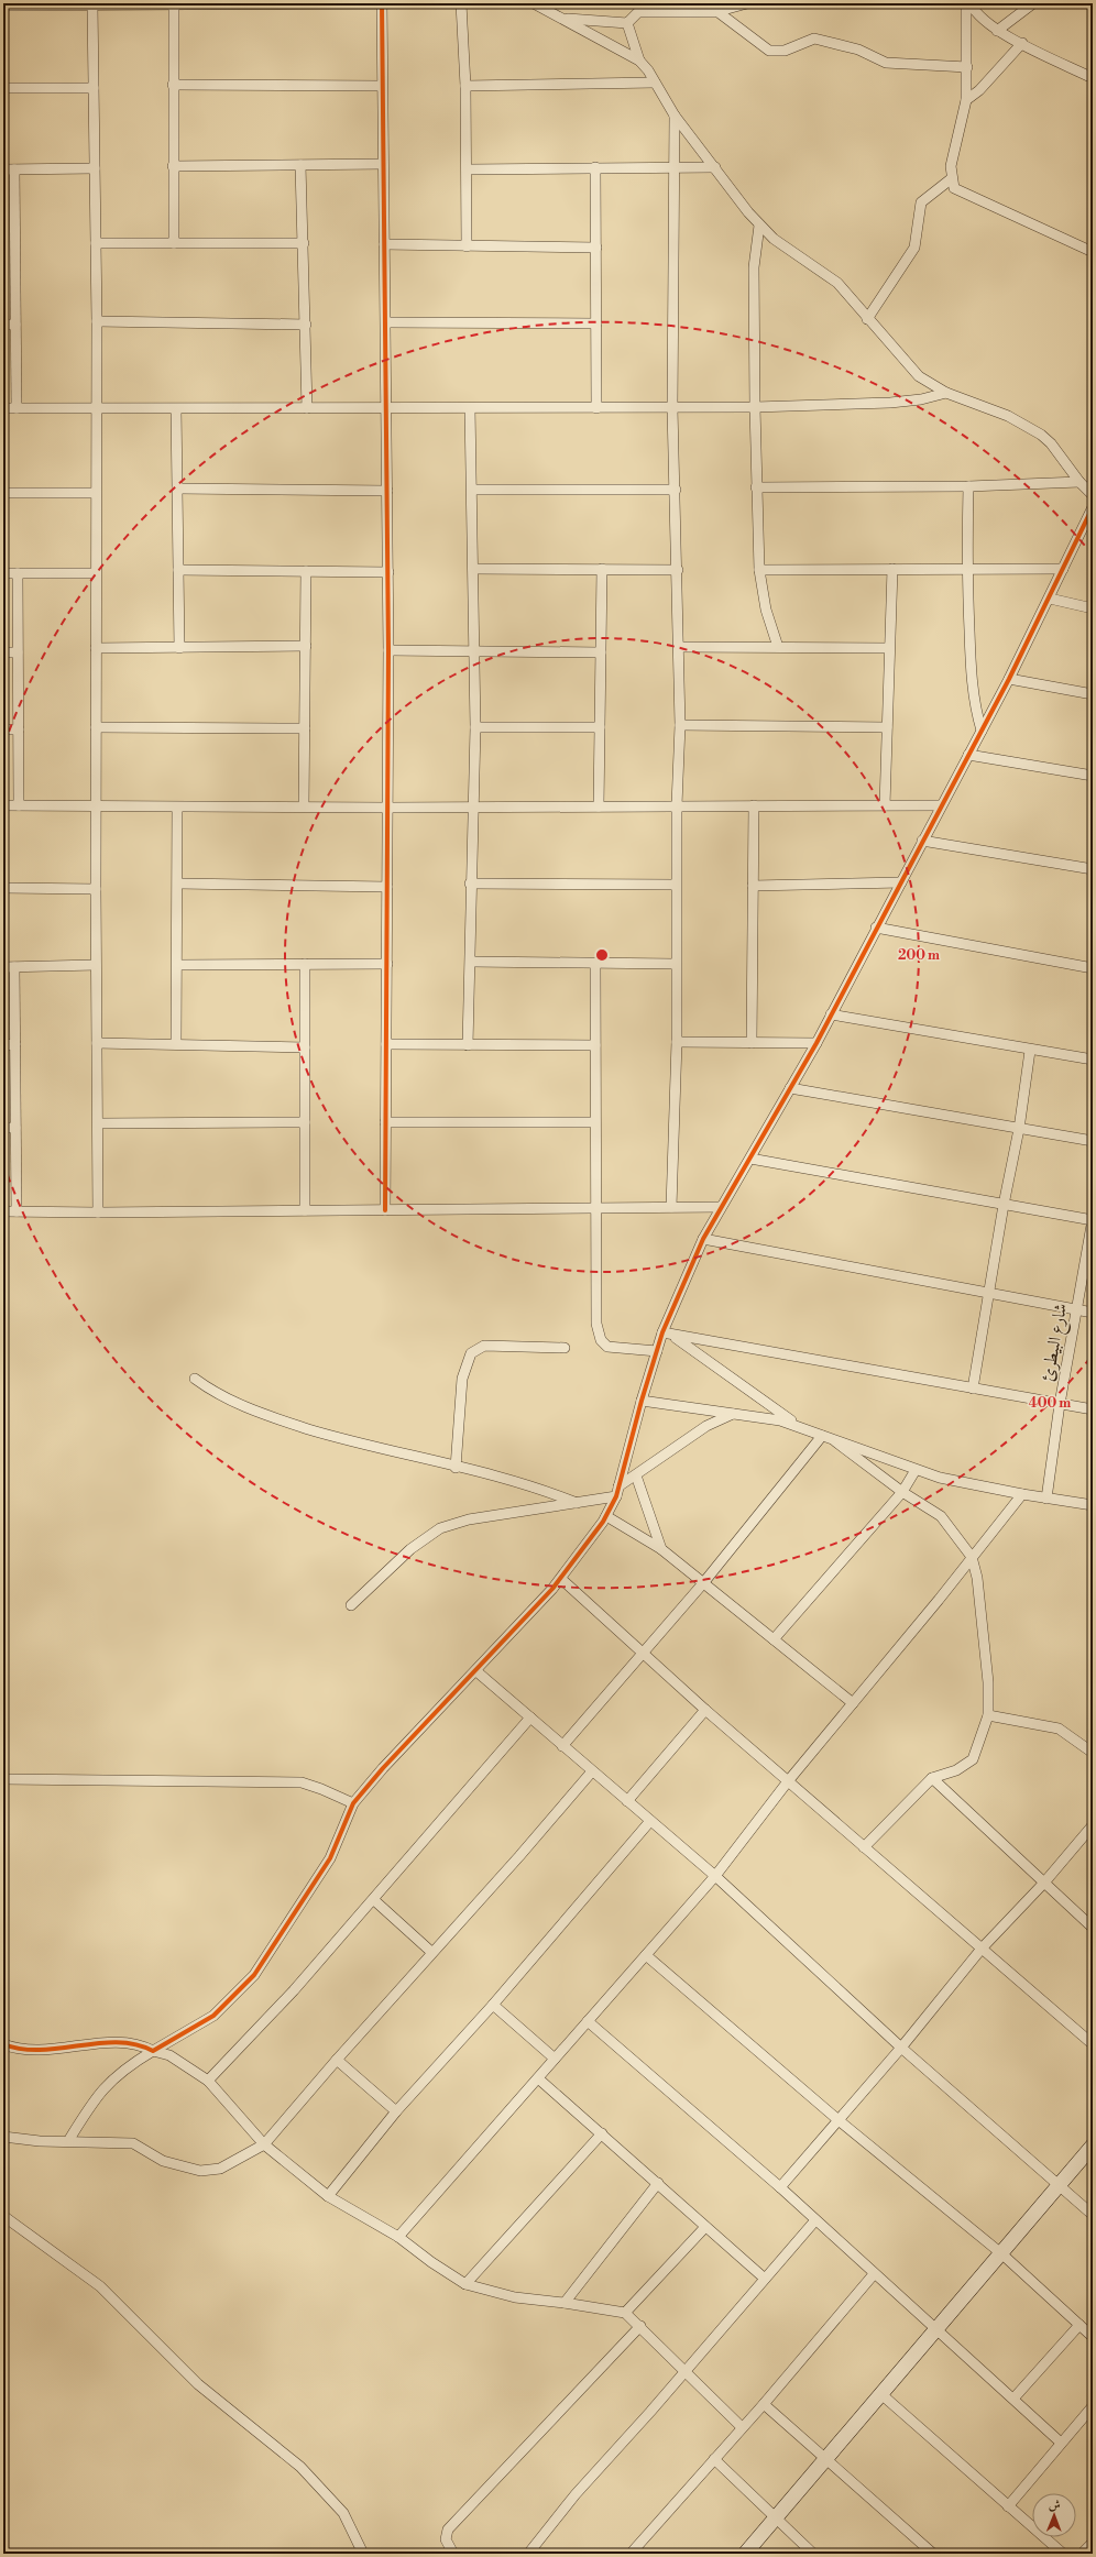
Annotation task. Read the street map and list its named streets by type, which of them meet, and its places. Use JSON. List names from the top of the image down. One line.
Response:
{"streets":{"street":["شارع البيطرئ"]},"north":"top","rings":["200 m","400 m"]}
